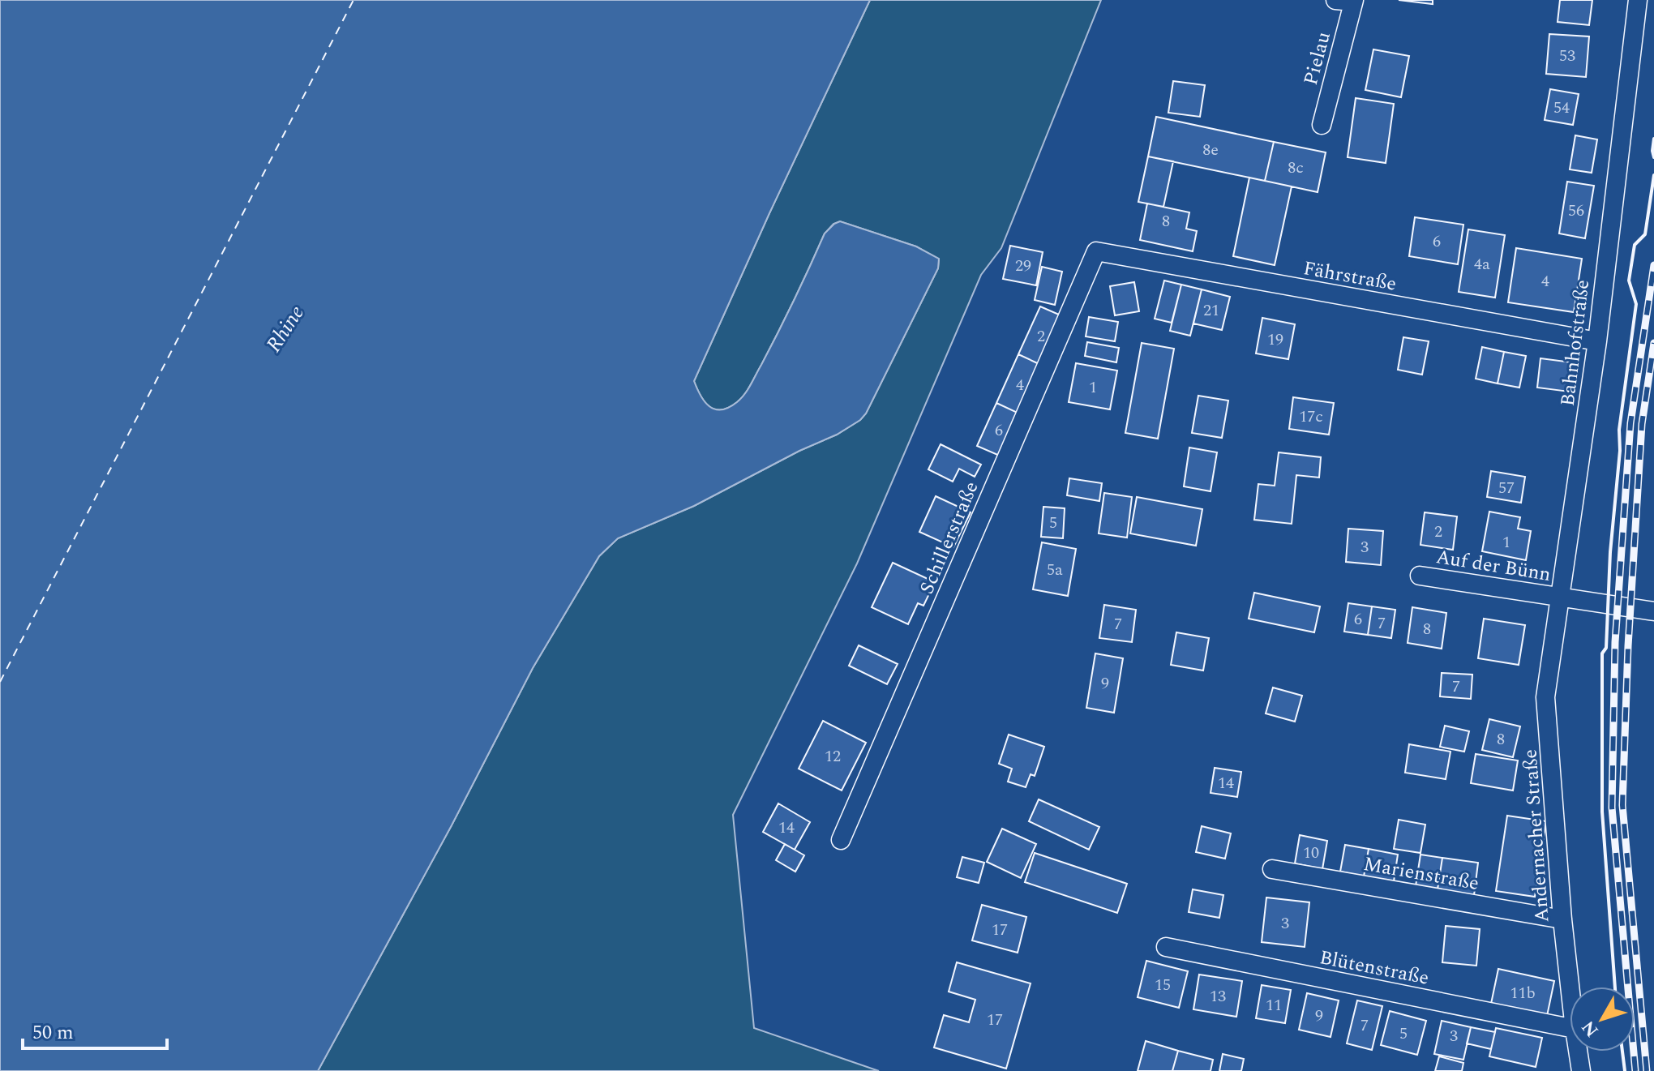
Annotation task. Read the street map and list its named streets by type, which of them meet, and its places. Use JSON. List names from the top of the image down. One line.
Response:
{"streets":{"street":["Pielau","Fährstraße","Bahnhofstraße","Schillerstraße","Auf der Bünn","Andernacher Straße","Marienstraße","Blütenstraße"]},"crossings":[["Fährstraße","Bahnhofstraße"],["Fährstraße","Schillerstraße"],["Bahnhofstraße","Auf der Bünn"],["Bahnhofstraße","Andernacher Straße"],["Auf der Bünn","Andernacher Straße"],["Andernacher Straße","Marienstraße"]],"water":["Rhine"],"house_numbers":["53","54","8e","8c","56","8","6","4a","29","4","21","2","19","4","1","17c","6","57","5","2","1","3","5a","6","7","7","8","9","7","8","12","14","14","10","3","17","15","11b","13","11","9","17","7","5","3"],"scale_bar":"50 m","north":"bottom left"}
